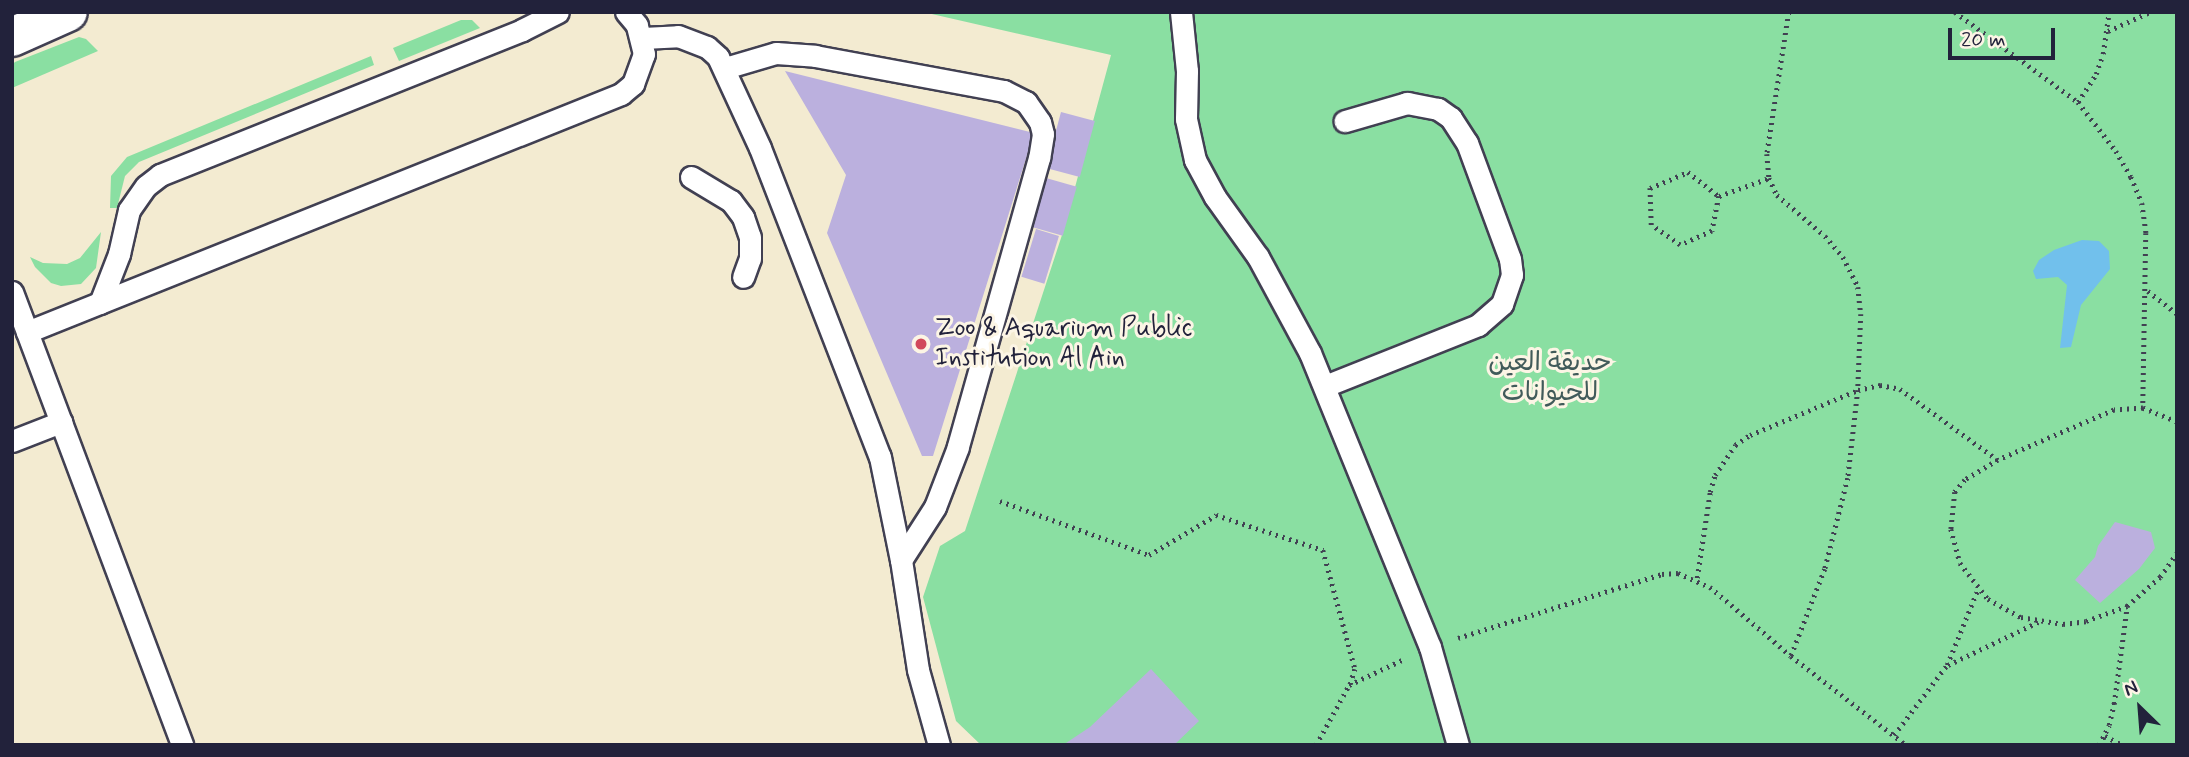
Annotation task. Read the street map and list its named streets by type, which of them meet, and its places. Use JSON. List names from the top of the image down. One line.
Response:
{"parks":["حديقة العين للحيوانات"],"places":["Zoo & Aquarium Public Institution Al Ain"],"scale_bar":"20 m","north":"top left"}
